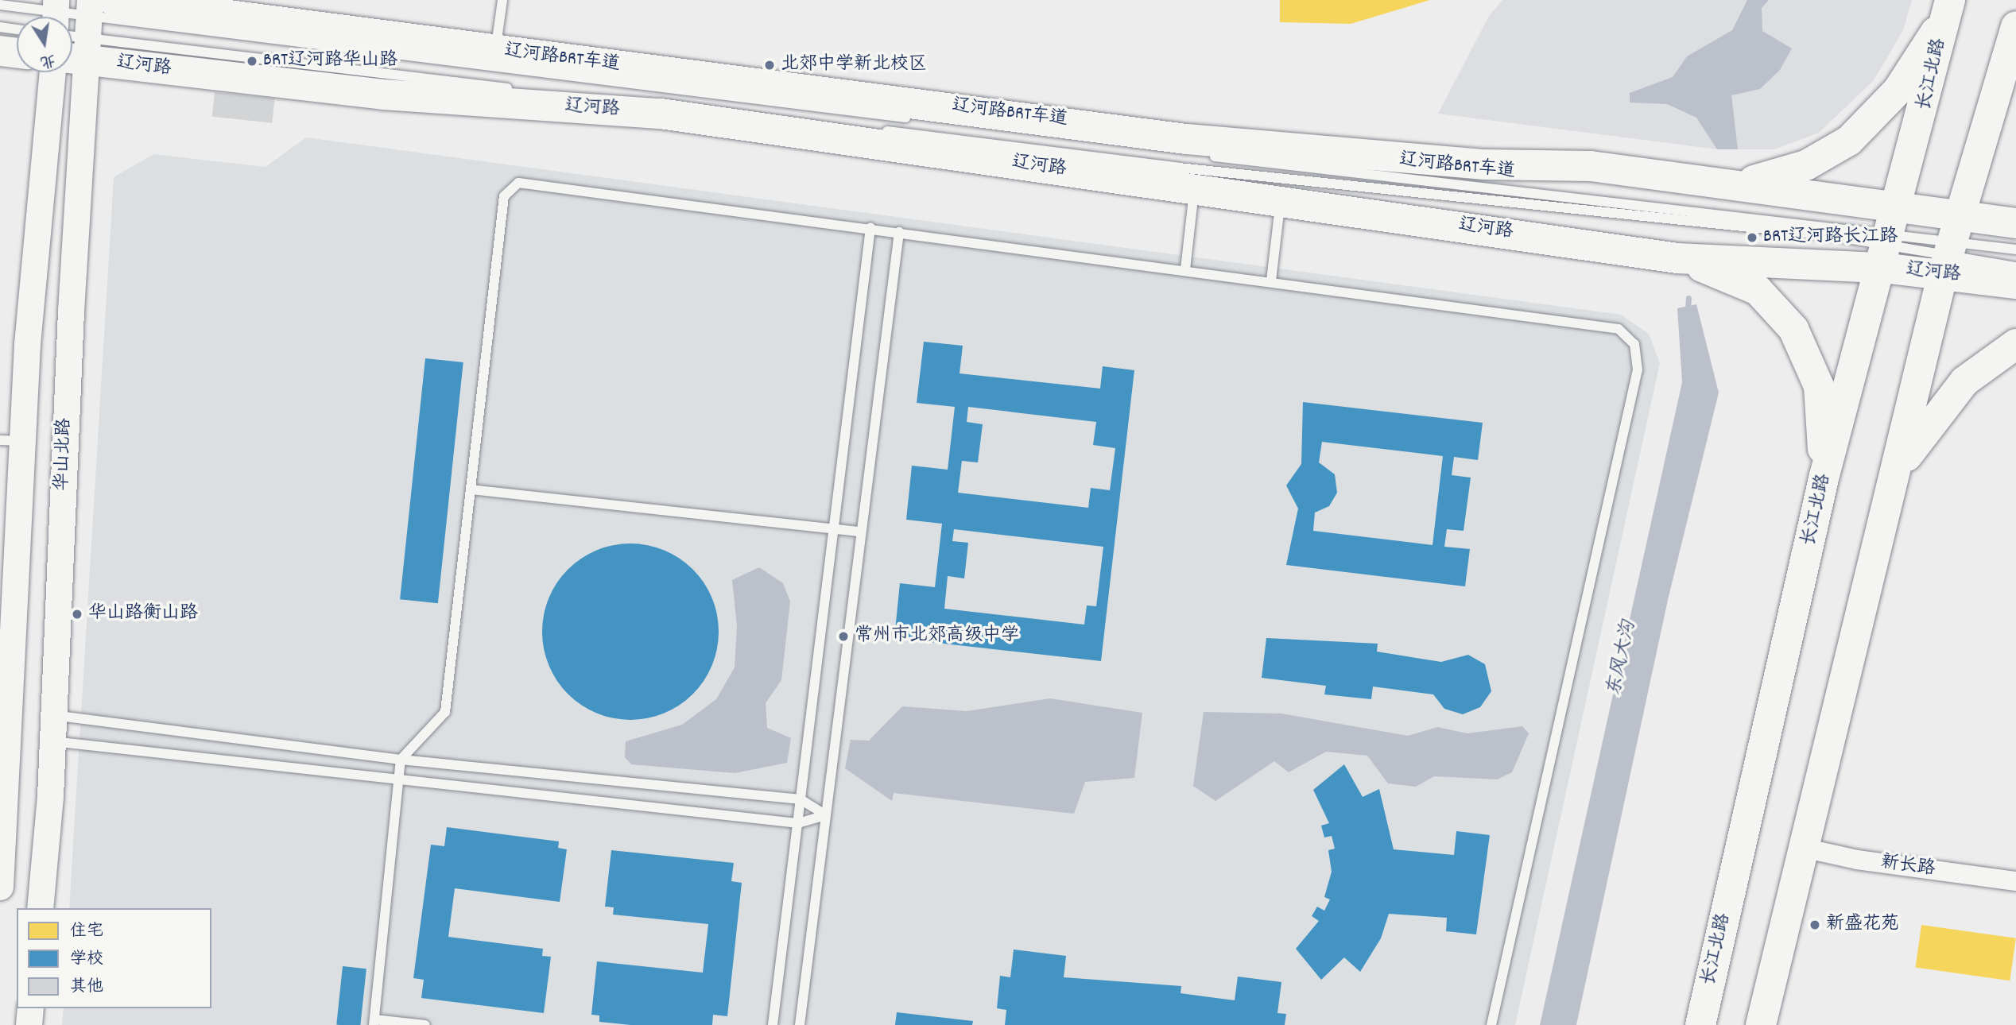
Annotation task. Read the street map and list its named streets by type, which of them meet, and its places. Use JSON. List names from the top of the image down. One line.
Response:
{"streets":{"main road":["辽河路","长江北路","华山北路"],"street":["新长路"],"lane":["辽河路BRT车道"]},"crossings":[["辽河路BRT车道","辽河路"],["辽河路BRT车道","长江北路"],["辽河路BRT车道","华山北路"],["辽河路","长江北路"],["辽河路","华山北路"]],"water":["东风大沟"],"places":["BRT辽河路华山路","北郊中学新北校区","BRT辽河路长江路","华山路衡山路","常州市北郊高级中学","新盛花苑"],"legend":["住宅","学校","其他"],"north":"bottom"}
